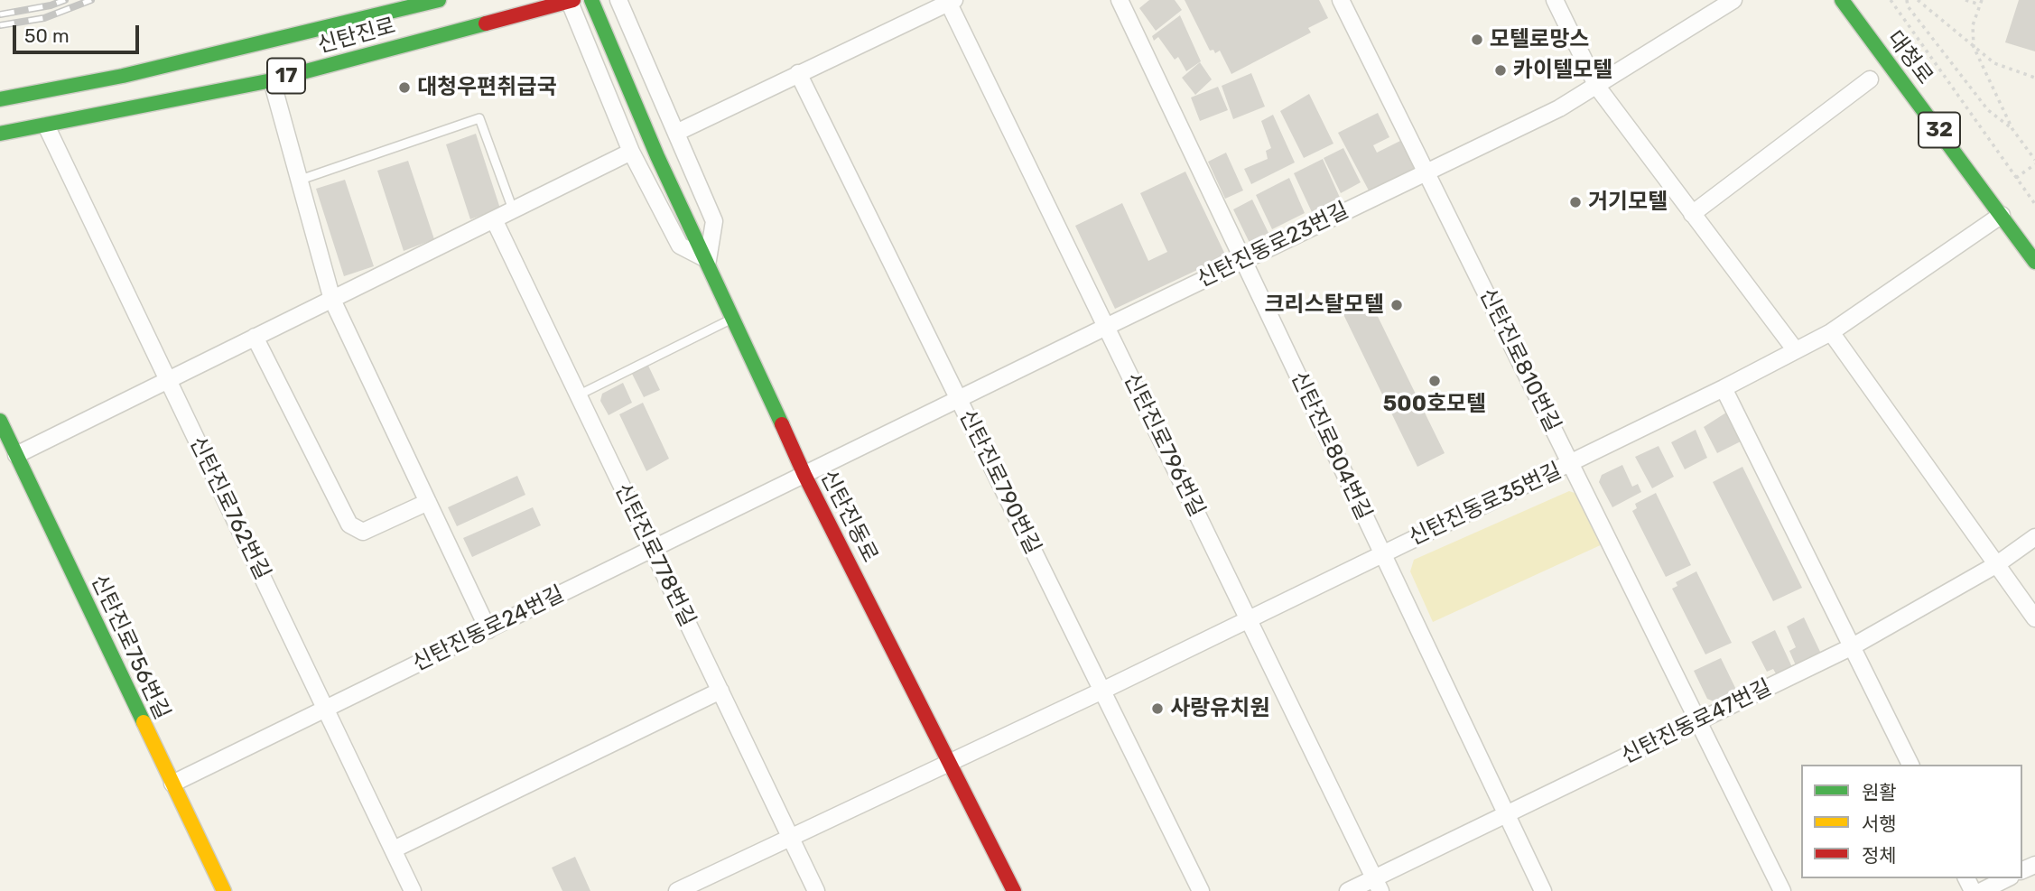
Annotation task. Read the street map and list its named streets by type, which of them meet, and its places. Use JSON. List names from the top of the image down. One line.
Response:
{"streets":{"main road":["신탄진로","대청로","17","32","신탄진동로","신탄진로756번길"],"street":["신탄진동로23번길","신탄진로810번길","신탄진로796번길","신탄진로804번길","신탄진로790번길","신탄진동로35번길","신탄진로762번길","신탄진로778번길","신탄진동로24번길","신탄진동로47번길"]},"crossings":[["신탄진로","신탄진로762번길"],["대청로","신탄진동로35번길"],["신탄진동로23번길","신탄진로810번길"],["신탄진동로23번길","신탄진로796번길"],["신탄진동로23번길","신탄진로804번길"],["신탄진동로23번길","신탄진로790번길"],["신탄진동로23번길","신탄진동로"],["신탄진동로23번길","신탄진동로24번길"],["신탄진로810번길","신탄진동로35번길"],["신탄진로810번길","신탄진동로47번길"],["신탄진로796번길","신탄진동로35번길"],["신탄진로796번길","신탄진동로47번길"],["신탄진로804번길","신탄진동로35번길"],["신탄진로804번길","신탄진동로47번길"],["신탄진로790번길","신탄진동로35번길"],["신탄진동로35번길","신탄진동로"],["신탄진동로35번길","신탄진로778번길"],["신탄진로762번길","신탄진동로24번길"],["신탄진동로","신탄진동로24번길"],["신탄진로778번길","신탄진동로24번길"],["신탄진동로24번길","신탄진로756번길"]],"places":["모텔로망스","카이텔모텔","대청우편취급국","거기모텔","크리스탈모텔","500호모텔","사랑유치원"],"legend":["원활","서행","정체"],"scale_bar":"50 m"}
